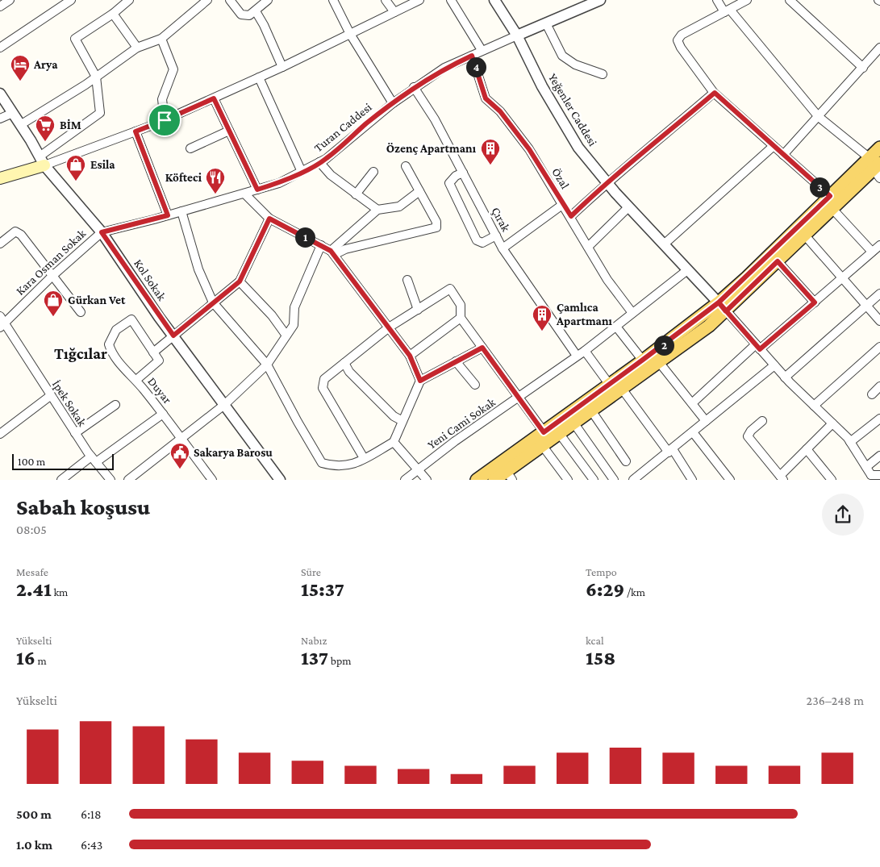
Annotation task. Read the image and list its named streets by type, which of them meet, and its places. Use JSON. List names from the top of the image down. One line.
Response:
{"streets":{"street":["Yeğenler Caddesi","Turan Caddesi","Özal","Çırak","Kara Osman Sokak","Kol Sokak","Duyar","İpek Sokak","Yeni Cami Sokak"]},"crossings":[["Yeğenler Caddesi","Turan Caddesi"],["Yeğenler Caddesi","Yeni Cami Sokak"],["Turan Caddesi","Özal"],["Turan Caddesi","Çırak"],["Turan Caddesi","Kara Osman Sokak"],["Turan Caddesi","Kol Sokak"],["Özal","Yeni Cami Sokak"],["Çırak","Yeni Cami Sokak"],["Kara Osman Sokak","Kol Sokak"],["Kara Osman Sokak","İpek Sokak"]],"districts":["Tığcılar"],"places":{"hotel":["Arya"],"supermarket":["BİM"],"building":["Özenç Apartmanı","Çamlıca Apartmanı"],"shop":["Esila","Gürkan Vet"],"restaurant":["Köfteci"],"public building":["Sakarya Barosu"]},"scale_bar":"100 m","page":{"pins":["4","3","1","2"],"scale":"100 m","heading":["Sabah koşusu","08:05"],"stats":[["Mesafe","2.41 km"],["Süre","15:37"],["Tempo","6:29 /km"],["Yükselti","16 m"],["Nabız","137 bpm"],["kcal","158"]],"chart":["Yükselti","236–248 m"],"list":[{"name":"500 m","note":"6:18"},{"name":"1.0 km","note":"6:43"}]}}
